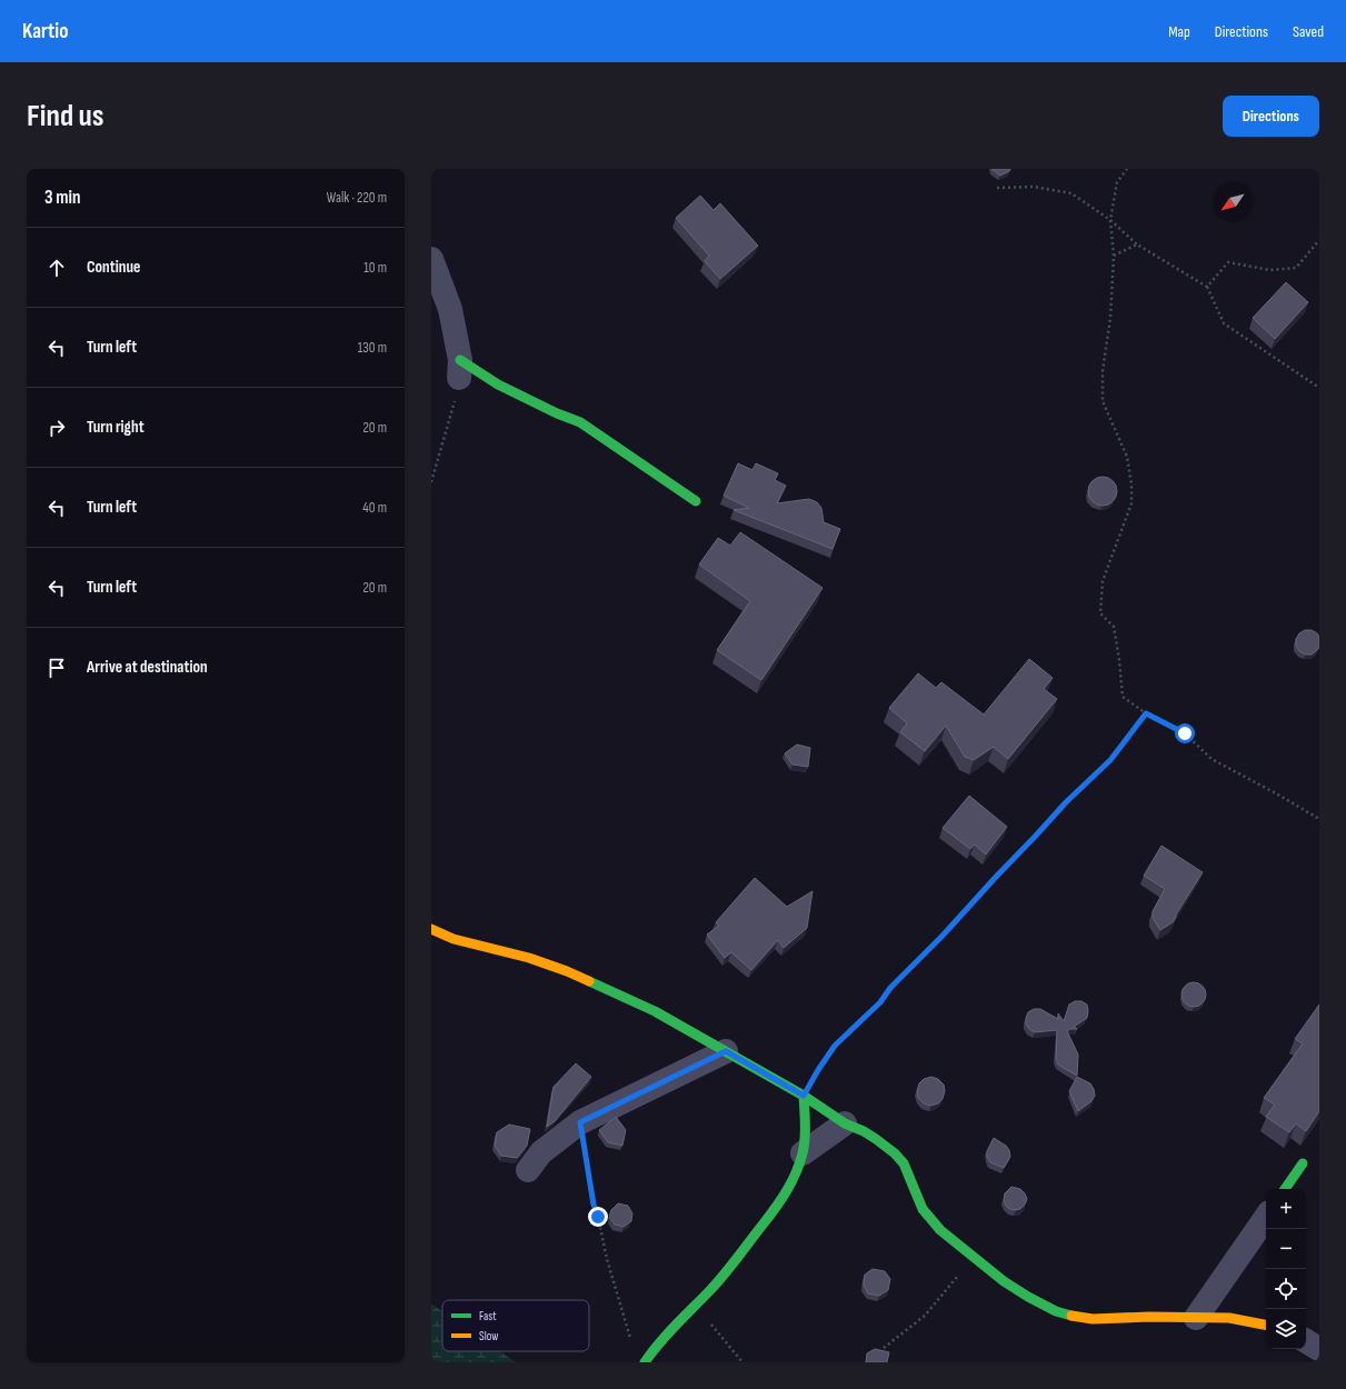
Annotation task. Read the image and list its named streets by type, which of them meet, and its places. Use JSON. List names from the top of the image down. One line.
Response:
{"legend":["Fast","Slow"],"north":"bottom left","page":{"header":"Kartio","nav":["Map","Directions","Saved"],"buttons":"Directions","title":"Find us","heading":["3 min","Walk · 220 m"],"list":[["Continue","10 m"],["Turn left","130 m"],["Turn right","20 m"],["Turn left","40 m"],["Turn left","20 m"],"Arrive at destination"],"map_buttons":["+","−"]}}
